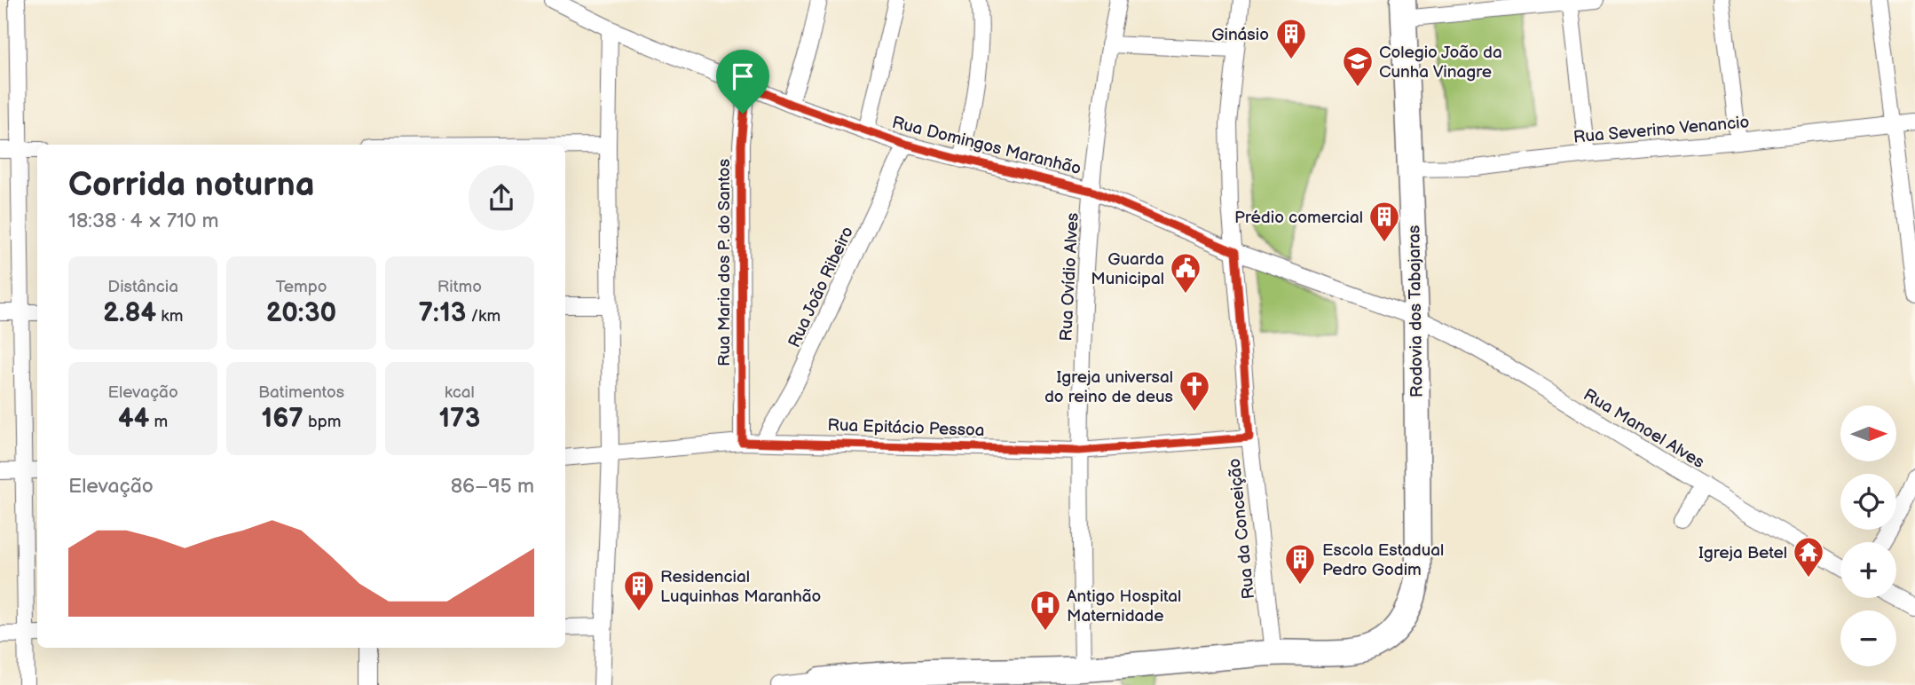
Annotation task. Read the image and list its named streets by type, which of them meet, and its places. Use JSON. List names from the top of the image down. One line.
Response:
{"streets":{"main road":["Rodovia dos Tabajaras"],"street":["Rua Severino Venancio","Rua Domingos Maranhão","Rua Maria dos P. do Santos","Rua Ovídio Alves","Rua João Ribeiro","Rua Epitácio Pessoa","Rua Manoel Alves","Rua da Conceição"]},"crossings":[["Rua Severino Venancio","Rodovia dos Tabajaras"],["Rua Domingos Maranhão","Rua Maria dos P. do Santos"],["Rua Domingos Maranhão","Rua Ovídio Alves"],["Rua Domingos Maranhão","Rua João Ribeiro"],["Rua Domingos Maranhão","Rodovia dos Tabajaras"],["Rua Domingos Maranhão","Rua Manoel Alves"],["Rua Domingos Maranhão","Rua da Conceição"],["Rua Maria dos P. do Santos","Rua Epitácio Pessoa"],["Rua Ovídio Alves","Rua Epitácio Pessoa"],["Rua João Ribeiro","Rua Epitácio Pessoa"],["Rodovia dos Tabajaras","Rua Manoel Alves"],["Rodovia dos Tabajaras","Rua da Conceição"],["Rua Epitácio Pessoa","Rua da Conceição"]],"places":{"building":["Ginásio","Prédio comercial","Escola Estadual Pedro Godim","Residencial Luquinhas Maranhão"],"school or university":["Colegio João da Cunha Vinagre"],"public building":["Guarda Municipal"],"church":["Igreja universal do reino de deus"],"temple":["Igreja Betel"],"hospital":["Antigo Hospital Maternidade"]},"north":"right","page":{"heading":["Corrida noturna","18:38 · 4 × 710 m"],"stats":[["Distância","2.84 km"],["Tempo","20:30"],["Ritmo","7:13 /km"],["Elevação","44 m"],["Batimentos","167 bpm"],["kcal","173"]],"map_buttons":["+","−"],"chart":["Elevação","86–95 m"]}}
